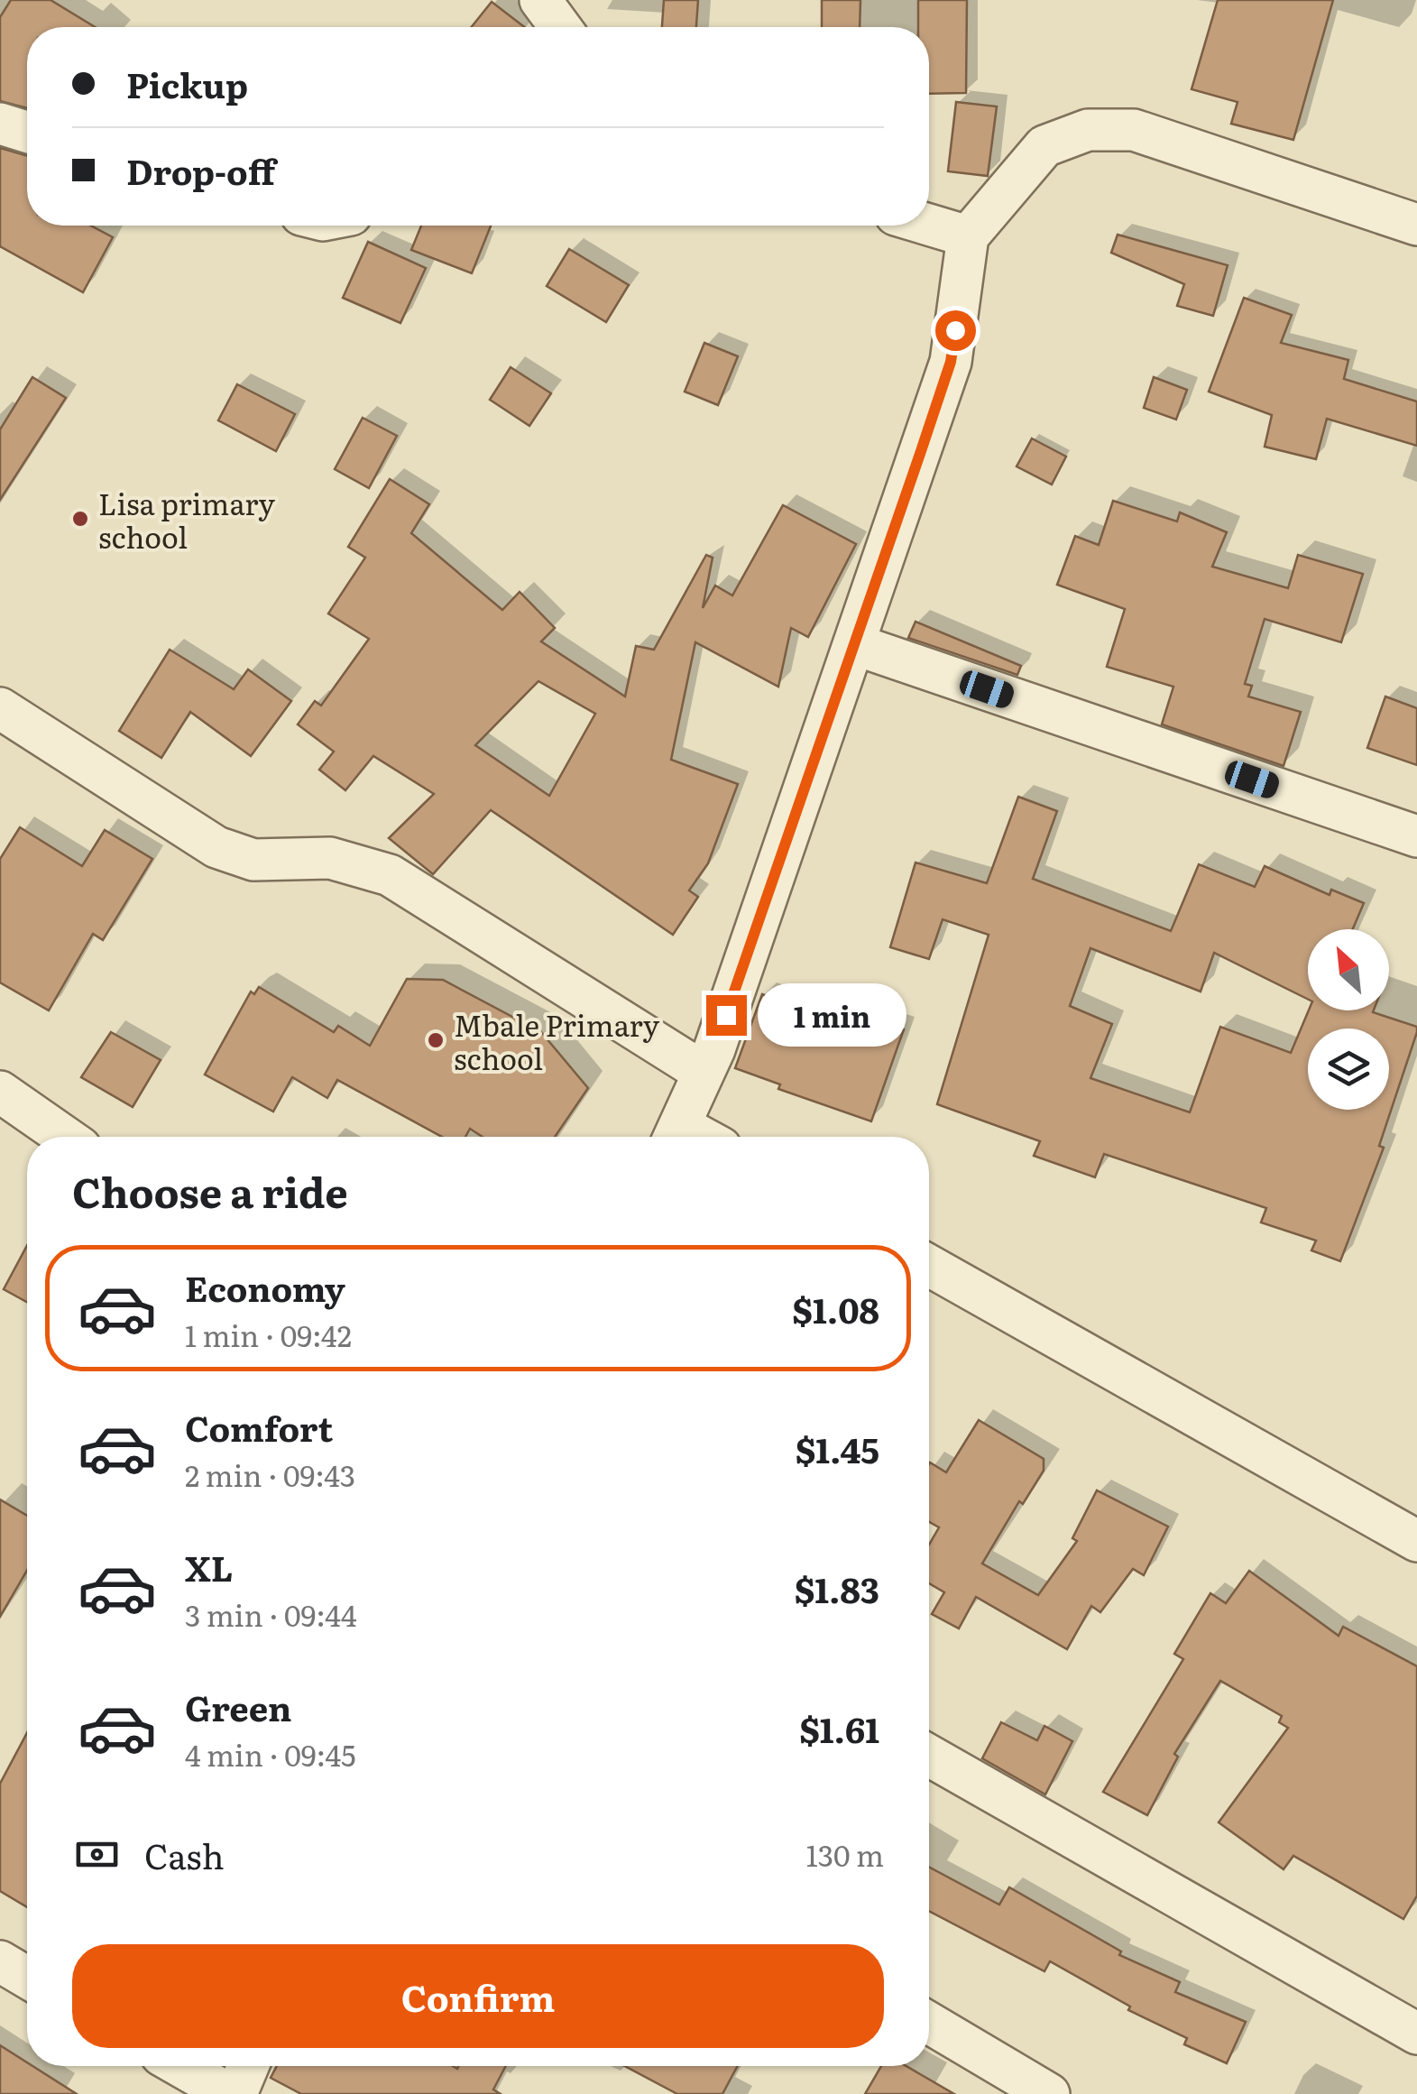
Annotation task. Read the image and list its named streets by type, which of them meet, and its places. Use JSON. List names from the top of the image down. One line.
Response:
{"places":["Lisa primary school","Mbale Primary school"],"north":"top left","page":{"banner":["Pickup","Drop-off"],"bubble":"1 min","heading":"Choose a ride","list":[{"name":"Economy","note":"1 min · 09:42","value":"$1.08"},{"name":"Comfort","note":"2 min · 09:43","value":"$1.45"},{"name":"XL","note":"3 min · 09:44","value":"$1.83"},{"name":"Green","note":"4 min · 09:45","value":"$1.61"}],"pay":["Cash","130 m"],"buttons":"Confirm"}}
